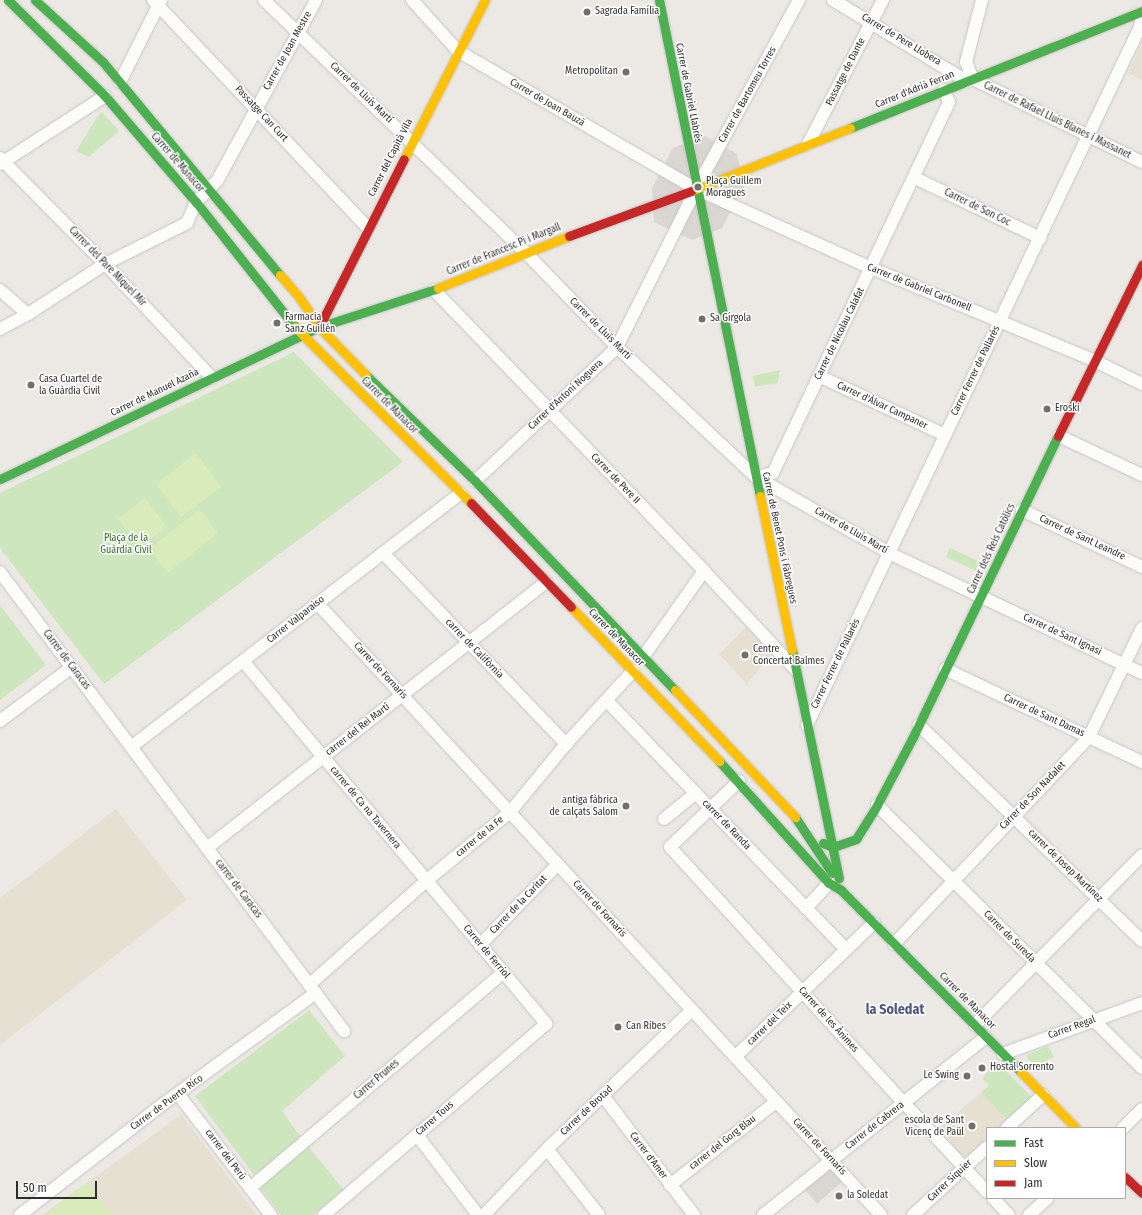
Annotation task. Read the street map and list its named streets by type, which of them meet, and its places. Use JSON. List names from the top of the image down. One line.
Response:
{"streets":{"street":["Carrer de Pere Llobera","Carrer de Joan Mestre","Passatge de Dante","Carrer d'Adrià Ferran","Carrer de Lluís Martí","Carrer de Gabriel Llabrés","Carrer de Bartomeu Torres","Carrer de Joan Bauzà","Passatge Can Curt","Carrer de Rafael Lluís Blanes i Massanet","Carrer del Capità Vila","Carrer de Manacor","Carrer de Son Coc","Carrer de Francesc Pi i Margall","Carrer del Pare Miquel Mir","Carrer de Gabriel Carbonell","Carrer de Nicolau Calafat","Carrer Ferrer de Pallarès","Carrer de Manuel Azaña","Carrer d'Antoni Noguera","Carrer d'Àlvar Campaner","Carrer de Pere II","Carrer de Benet Pons i Fàbregues","Carrer de Sant Leandre","Carrer dels Reis Catòlics","Carrer Valparaiso","Carrer de Sant Ignasi","carrer de Califòrnia","Carrer de Caracas","Carrer de Fornaris","Carrer de Sant Damas","carrer del Rei Martí","Carrer de Son Nadalet","carrer de Ca na Tavernera","carrer de Randa","carrer de la Fe","carrer de Josep Martínez","carrer de Caracas","Carrer de la Caritat","Carrer de Sureda","Carrer de Ferriol","Carrer de les Ànimes","carrer del Teix","Carrer Regal","Carrer Prunes","Carrer de Puerto Rico","Carrer de Brotad","Carrer Tous","Carrer de Cabrera","carrer del Gorg Blau","carrer del Perú","Carrer d'Amer","Carrer Siquier"]},"crossings":[["Carrer de Pere Llobera","Passatge de Dante"],["Carrer de Pere Llobera","Carrer d'Adrià Ferran"],["Carrer de Pere Llobera","Carrer de Rafael Lluís Blanes i Massanet"],["Carrer de Joan Mestre","Carrer de Lluís Martí"],["Carrer de Joan Mestre","Passatge Can Curt"],["Carrer de Joan Mestre","Carrer de Manacor"],["Passatge de Dante","Carrer d'Adrià Ferran"],["Carrer d'Adrià Ferran","Carrer de Gabriel Llabrés"],["Carrer d'Adrià Ferran","Carrer de Bartomeu Torres"],["Carrer d'Adrià Ferran","Carrer de Joan Bauzà"],["Carrer d'Adrià Ferran","Carrer de Rafael Lluís Blanes i Massanet"],["Carrer d'Adrià Ferran","Carrer de Francesc Pi i Margall"],["Carrer d'Adrià Ferran","Carrer de Gabriel Carbonell"],["Carrer d'Adrià Ferran","Carrer de Nicolau Calafat"],["Carrer d'Adrià Ferran","Carrer d'Antoni Noguera"],["Carrer d'Adrià Ferran","Carrer de Benet Pons i Fàbregues"],["Carrer de Lluís Martí","Carrer del Capità Vila"],["Carrer de Lluís Martí","Carrer de Francesc Pi i Margall"],["Carrer de Lluís Martí","Carrer de Nicolau Calafat"],["Carrer de Lluís Martí","Carrer Ferrer de Pallarès"],["Carrer de Lluís Martí","Carrer d'Antoni Noguera"],["Carrer de Lluís Martí","Carrer de Benet Pons i Fàbregues"],["Carrer de Lluís Martí","Carrer dels Reis Catòlics"],["Carrer de Lluís Martí","Carrer de Sant Ignasi"],["Carrer de Gabriel Llabrés","Carrer de Bartomeu Torres"],["Carrer de Gabriel Llabrés","Carrer de Joan Bauzà"],["Carrer de Gabriel Llabrés","Carrer de Francesc Pi i Margall"],["Carrer de Gabriel Llabrés","Carrer de Gabriel Carbonell"],["Carrer de Gabriel Llabrés","Carrer d'Antoni Noguera"],["Carrer de Gabriel Llabrés","Carrer de Benet Pons i Fàbregues"],["Carrer de Bartomeu Torres","Carrer de Joan Bauzà"],["Carrer de Bartomeu Torres","Carrer de Francesc Pi i Margall"],["Carrer de Bartomeu Torres","Carrer de Gabriel Carbonell"],["Carrer de Bartomeu Torres","Carrer d'Antoni Noguera"],["Carrer de Bartomeu Torres","Carrer de Benet Pons i Fàbregues"],["Carrer de Joan Bauzà","Carrer del Capità Vila"],["Carrer de Joan Bauzà","Carrer de Francesc Pi i Margall"],["Carrer de Joan Bauzà","Carrer de Gabriel Carbonell"],["Carrer de Joan Bauzà","Carrer d'Antoni Noguera"],["Carrer de Joan Bauzà","Carrer de Benet Pons i Fàbregues"],["Passatge Can Curt","Carrer del Capità Vila"],["Carrer de Rafael Lluís Blanes i Massanet","Carrer Ferrer de Pallarès"],["Carrer del Capità Vila","Carrer de Manacor"],["Carrer del Capità Vila","Carrer de Francesc Pi i Margall"],["Carrer del Capità Vila","Carrer de Manuel Azaña"],["Carrer de Manacor","Carrer de Francesc Pi i Margall"],["Carrer de Manacor","Carrer de Manuel Azaña"],["Carrer de Manacor","Carrer d'Antoni Noguera"],["Carrer de Manacor","Carrer de Benet Pons i Fàbregues"],["Carrer de Manacor","Carrer dels Reis Catòlics"],["Carrer de Manacor","Carrer Valparaiso"],["Carrer de Manacor","carrer del Rei Martí"],["Carrer de Manacor","Carrer de Son Nadalet"],["Carrer de Manacor","carrer de la Fe"],["Carrer de Manacor","carrer del Teix"],["Carrer de Manacor","Carrer Regal"],["Carrer de Manacor","Carrer de Cabrera"],["Carrer de Son Coc","Carrer de Nicolau Calafat"],["Carrer de Son Coc","Carrer Ferrer de Pallarès"],["Carrer de Francesc Pi i Margall","Carrer de Gabriel Carbonell"],["Carrer de Francesc Pi i Margall","Carrer de Manuel Azaña"],["Carrer de Francesc Pi i Margall","Carrer d'Antoni Noguera"],["Carrer de Francesc Pi i Margall","Carrer de Pere II"],["Carrer de Francesc Pi i Margall","Carrer de Benet Pons i Fàbregues"],["Carrer del Pare Miquel Mir","Carrer de Manuel Azaña"],["Carrer de Gabriel Carbonell","Carrer de Nicolau Calafat"],["Carrer de Gabriel Carbonell","Carrer Ferrer de Pallarès"],["Carrer de Gabriel Carbonell","Carrer d'Antoni Noguera"],["Carrer de Gabriel Carbonell","Carrer de Benet Pons i Fàbregues"],["Carrer de Gabriel Carbonell","Carrer dels Reis Catòlics"],["Carrer de Nicolau Calafat","Carrer d'Àlvar Campaner"],["Carrer de Nicolau Calafat","Carrer de Benet Pons i Fàbregues"],["Carrer Ferrer de Pallarès","Carrer d'Àlvar Campaner"],["Carrer Ferrer de Pallarès","Carrer de Benet Pons i Fàbregues"],["Carrer d'Antoni Noguera","Carrer de Pere II"],["Carrer d'Antoni Noguera","Carrer de Benet Pons i Fàbregues"],["Carrer de Pere II","Carrer de Benet Pons i Fàbregues"],["Carrer de Benet Pons i Fàbregues","Carrer dels Reis Catòlics"],["Carrer de Sant Leandre","Carrer dels Reis Catòlics"],["Carrer dels Reis Catòlics","Carrer de Sant Ignasi"],["Carrer dels Reis Catòlics","Carrer de Sant Damas"],["Carrer dels Reis Catòlics","carrer de Josep Martínez"],["Carrer dels Reis Catòlics","Carrer de Sureda"],["Carrer Valparaiso","carrer de Califòrnia"],["Carrer Valparaiso","Carrer de Caracas"],["Carrer Valparaiso","Carrer de Fornaris"],["Carrer Valparaiso","carrer de Ca na Tavernera"],["Carrer Valparaiso","carrer de Caracas"],["Carrer de Sant Ignasi","Carrer de Son Nadalet"],["carrer de Califòrnia","carrer del Rei Martí"],["carrer de Califòrnia","carrer de la Fe"],["Carrer de Caracas","carrer de Caracas"],["Carrer de Fornaris","carrer del Rei Martí"],["Carrer de Fornaris","carrer de la Fe"],["Carrer de Fornaris","Carrer de la Caritat"],["Carrer de Fornaris","carrer del Teix"],["Carrer de Fornaris","Carrer de Brotad"],["Carrer de Fornaris","Carrer de Cabrera"],["Carrer de Fornaris","carrer del Gorg Blau"],["Carrer de Sant Damas","Carrer de Son Nadalet"],["carrer del Rei Martí","carrer de Ca na Tavernera"],["carrer del Rei Martí","carrer de Caracas"],["Carrer de Son Nadalet","carrer de Josep Martínez"],["Carrer de Son Nadalet","Carrer de Sureda"],["carrer de Ca na Tavernera","carrer de la Fe"],["carrer de Ca na Tavernera","Carrer de Ferriol"],["carrer de Randa","carrer de la Fe"],["carrer de Randa","Carrer de les Ànimes"],["carrer de Randa","carrer del Teix"],["carrer de la Fe","carrer de Caracas"],["carrer de la Fe","Carrer de Ferriol"],["carrer de la Fe","Carrer de Puerto Rico"],["carrer de Caracas","Carrer de Puerto Rico"],["Carrer de la Caritat","Carrer de Ferriol"],["Carrer de Sureda","Carrer Regal"],["Carrer de Ferriol","Carrer Prunes"],["Carrer de Ferriol","Carrer Tous"],["Carrer de les Ànimes","carrer del Teix"],["Carrer de les Ànimes","Carrer de Cabrera"],["Carrer de les Ànimes","Carrer Siquier"],["Carrer Prunes","carrer del Perú"],["Carrer de Puerto Rico","carrer del Perú"],["Carrer de Brotad","Carrer d'Amer"],["carrer del Gorg Blau","Carrer d'Amer"]],"districts":["la Soledat"],"parks":["Plaça de la Guàrdia Civil"],"places":["Sagrada Família","Metropolitan","Plaça Guillem Moragues","Sa Gírgola","Farmacia Sanz Guillén","Casa Cuartel de la Guàrdia Civil","Eroski","Centre Concertat Balmes","antiga fàbrica de calçats Salom","Can Ribes","Hostal Sorrento","Le Swing","escola de Sant Vicenç de Paül","la Soledat"],"legend":["Fast","Slow","Jam"],"scale_bar":"50 m"}
